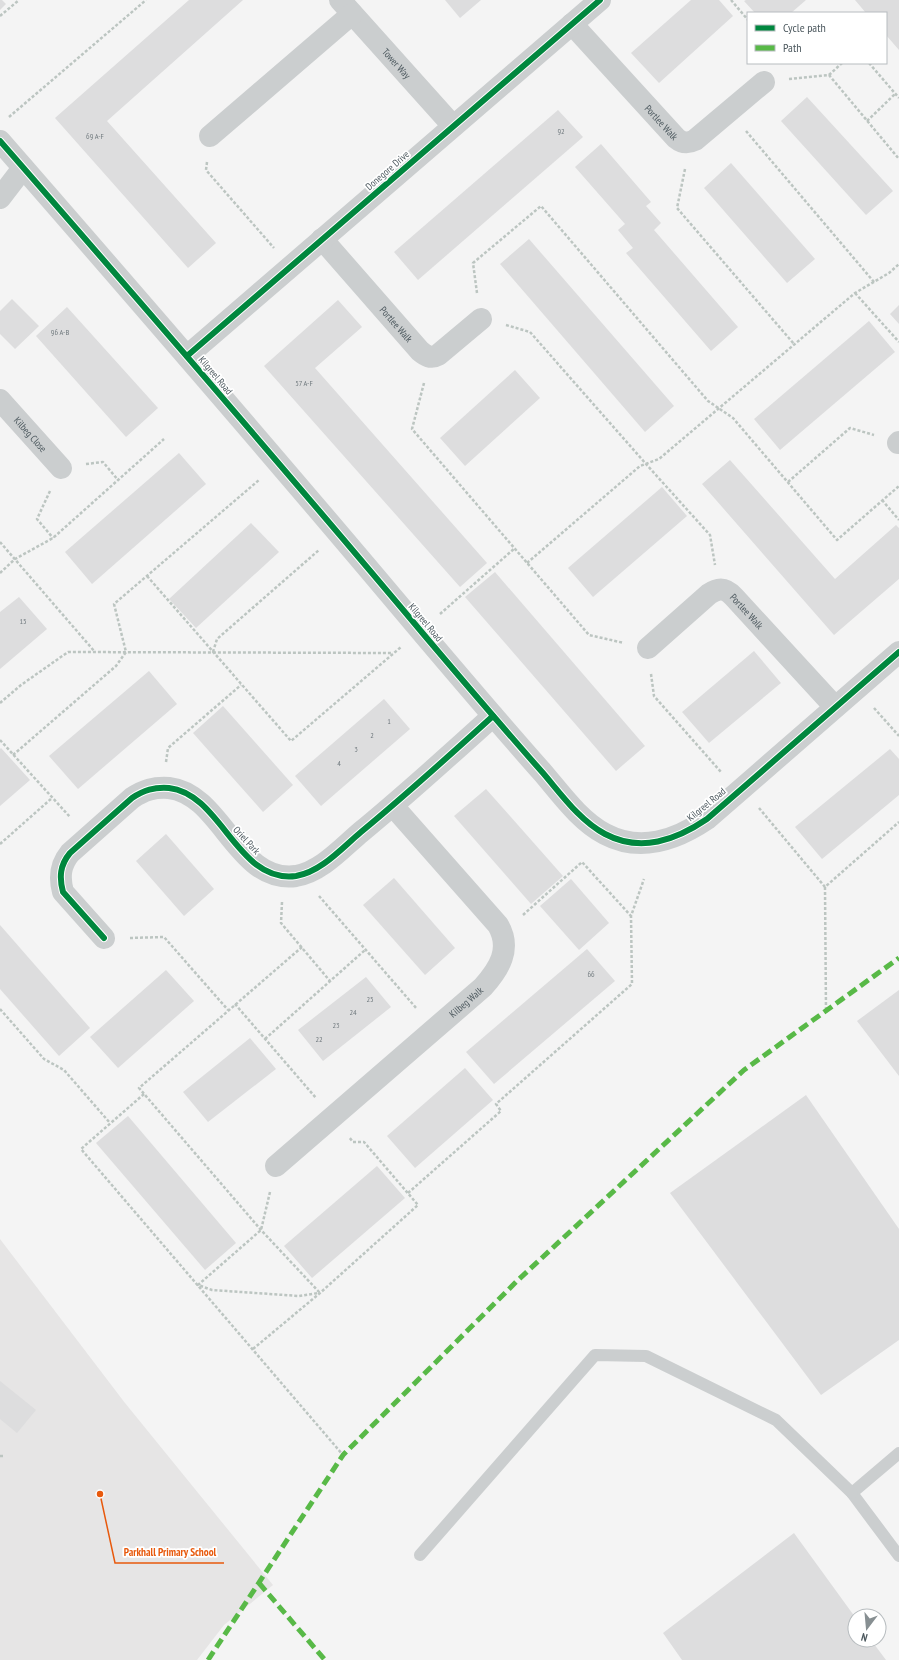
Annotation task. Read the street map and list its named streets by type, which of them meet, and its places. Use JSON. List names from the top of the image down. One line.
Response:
{"streets":{"street":["Tower Way","Portlee Walk","Donegore Drive","Kilgreel Road","Kilbeg Close","Oriel Park","Kilbeg Walk"]},"crossings":[["Tower Way","Donegore Drive"],["Portlee Walk","Donegore Drive"],["Portlee Walk","Kilgreel Road"],["Donegore Drive","Kilgreel Road"]],"places":["Parkhall Primary School"],"house_numbers":["92","69 A-F","96 A-B","57 A-F","15","1","2","3","4","66","25","24","23","22"],"legend":["Cycle path","Path"],"north":"bottom"}
